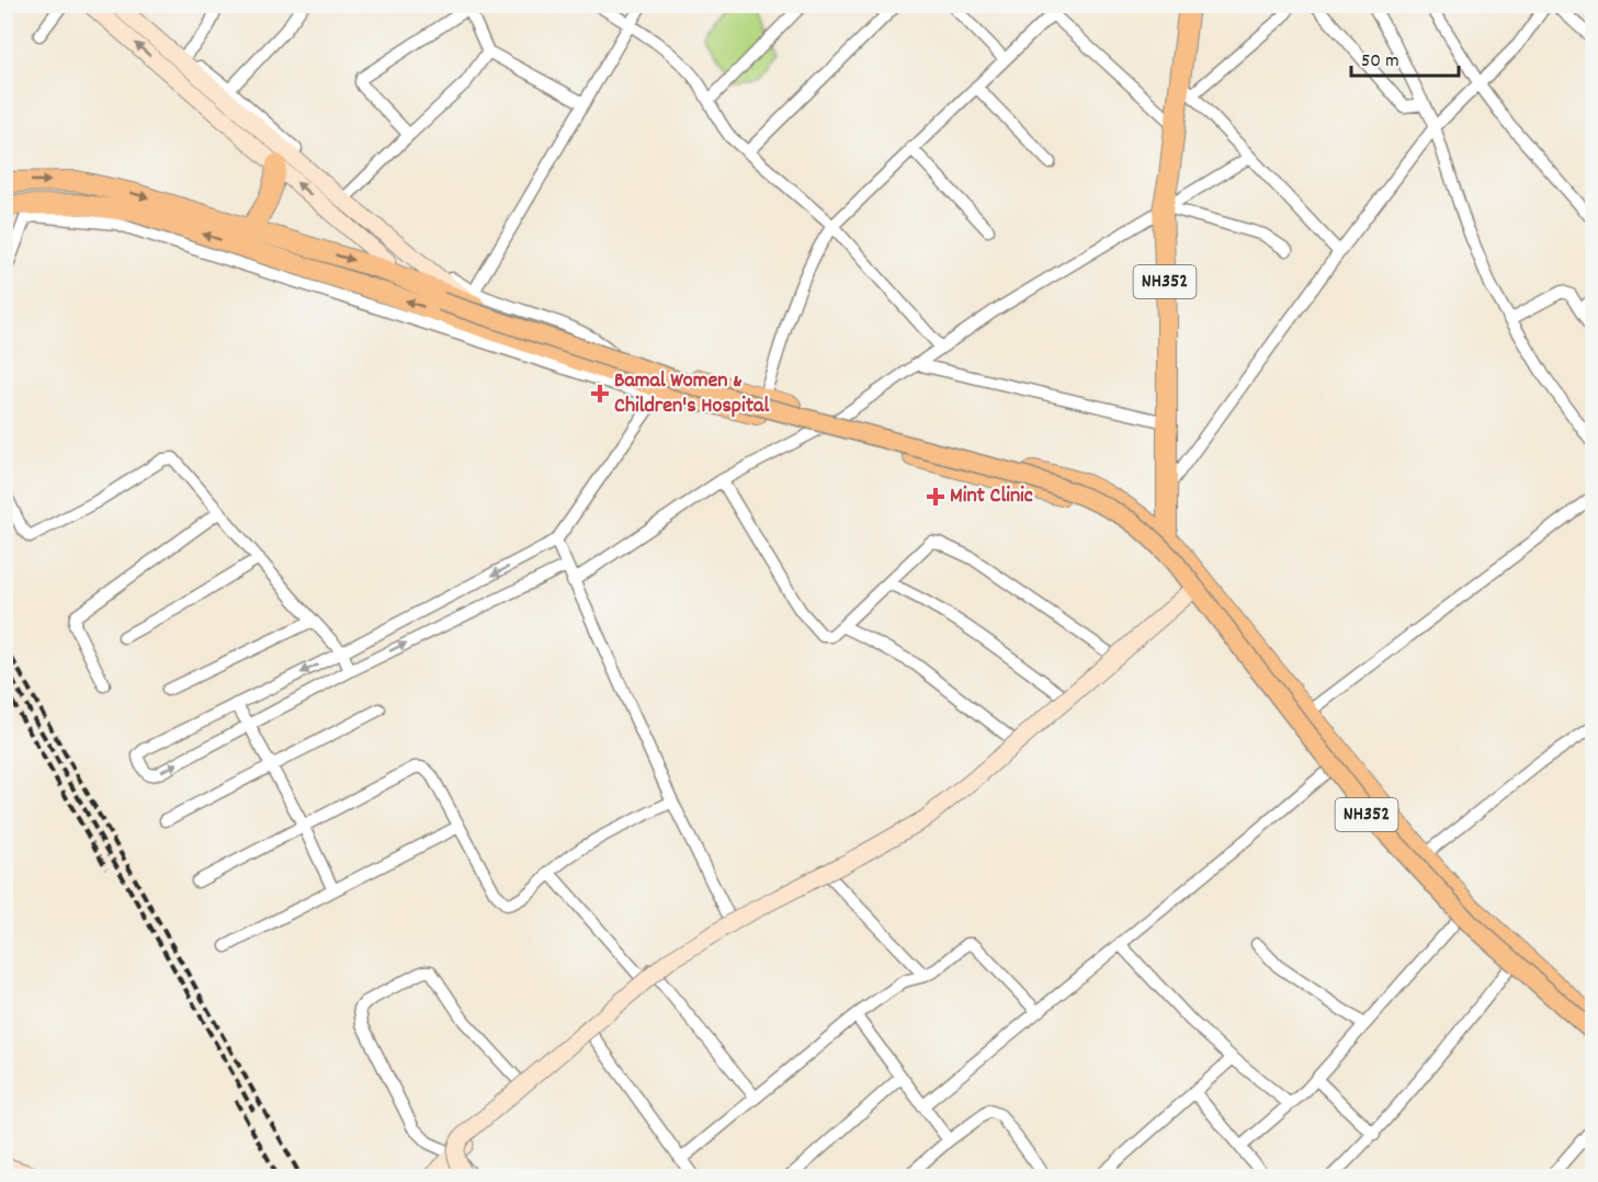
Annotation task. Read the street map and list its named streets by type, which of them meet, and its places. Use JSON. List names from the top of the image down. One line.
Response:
{"streets":{"highway":["NH352"]},"places":{"health":["Bamal Women & Children's Hospital","Mint Clinic"]},"scale_bar":"50 m"}
